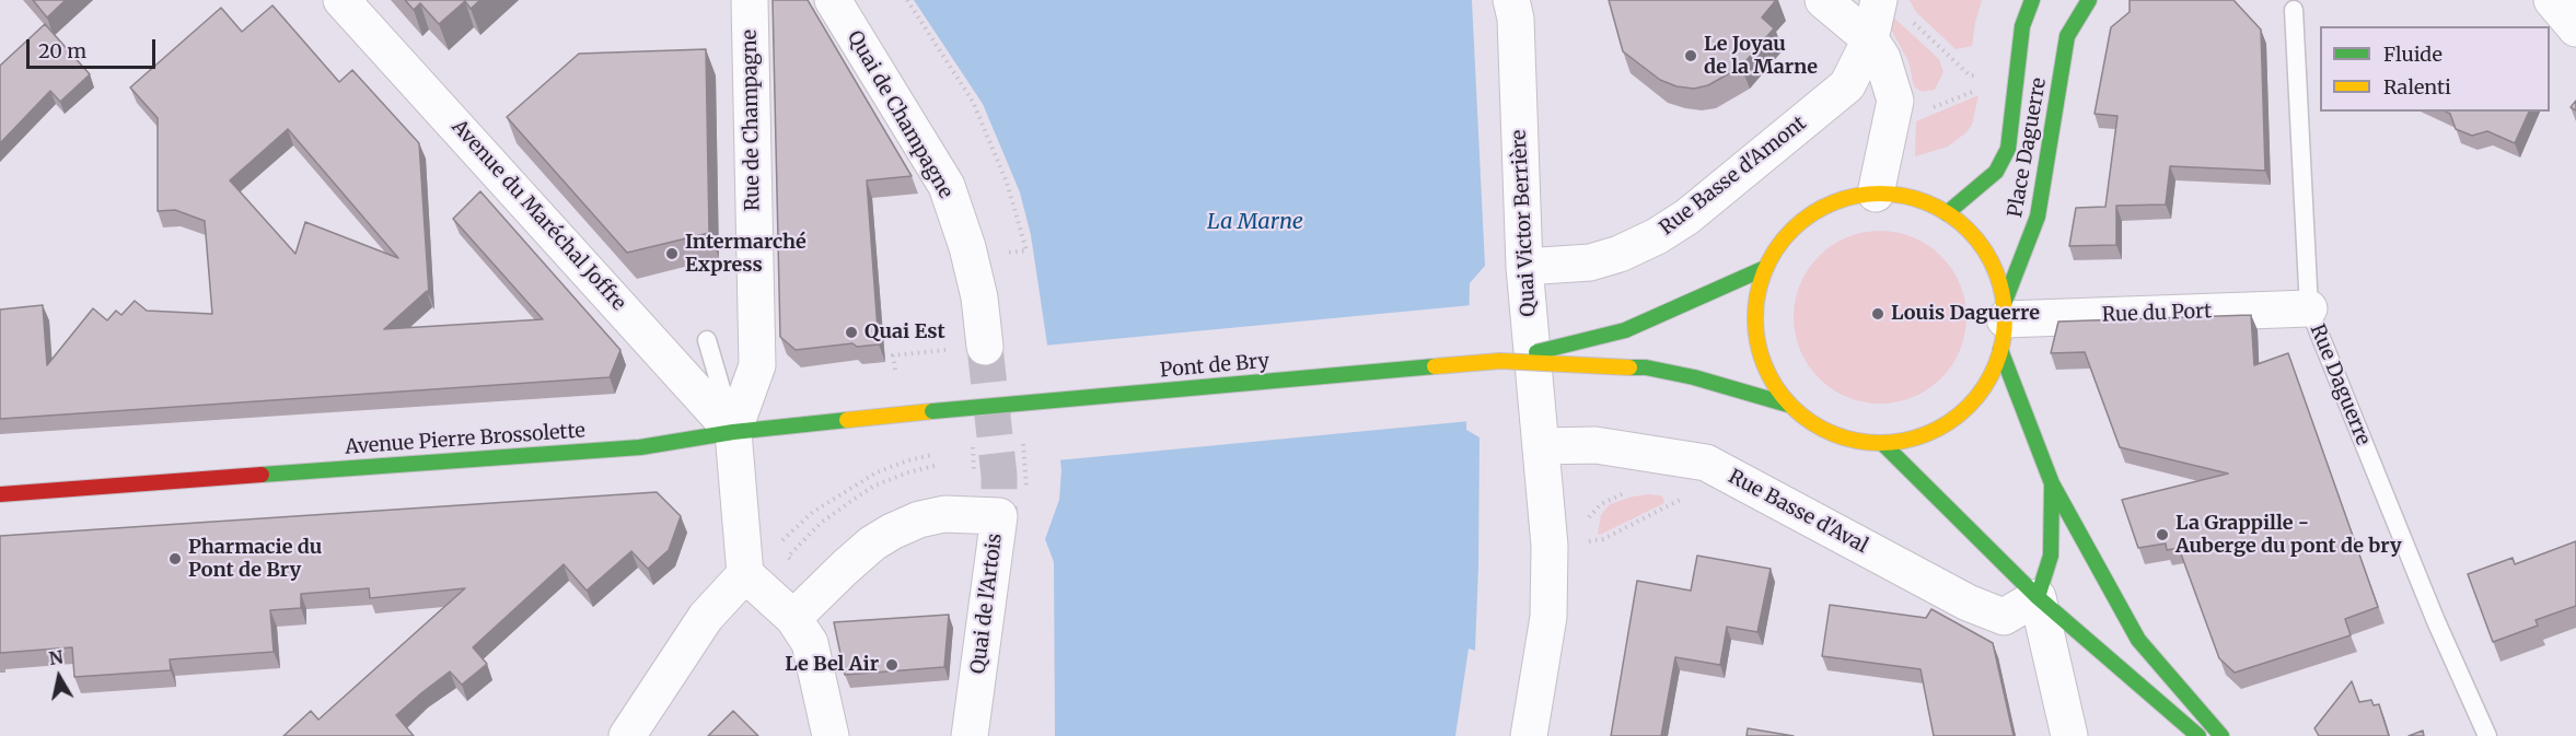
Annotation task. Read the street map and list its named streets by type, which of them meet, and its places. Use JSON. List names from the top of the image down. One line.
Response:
{"streets":{"main road":["Place Daguerre","Pont de Bry","Avenue Pierre Brossolette"],"street":["Quai de Champagne","Rue de Champagne","Rue Basse d'Amont","Avenue du Maréchal Joffre","Quai Victor Berrière","Rue du Port","Rue Basse d'Aval","Quai de l'Artois"],"lane":["Rue Daguerre"]},"crossings":[["Rue de Champagne","Avenue du Maréchal Joffre"],["Rue de Champagne","Avenue Pierre Brossolette"],["Place Daguerre","Rue du Port"],["Place Daguerre","Pont de Bry"],["Rue Basse d'Amont","Quai Victor Berrière"],["Avenue du Maréchal Joffre","Avenue Pierre Brossolette"],["Quai Victor Berrière","Rue Basse d'Aval"],["Rue du Port","Rue Daguerre"],["Pont de Bry","Avenue Pierre Brossolette"]],"water":["La Marne"],"places":["Le Joyau de la Marne","Intermarché Express","Louis Daguerre","Quai Est","La Grappille - Auberge du pont de bry","Pharmacie du Pont de Bry","Le Bel Air"],"legend":["Fluide","Ralenti"],"scale_bar":"20 m","north":"top"}
